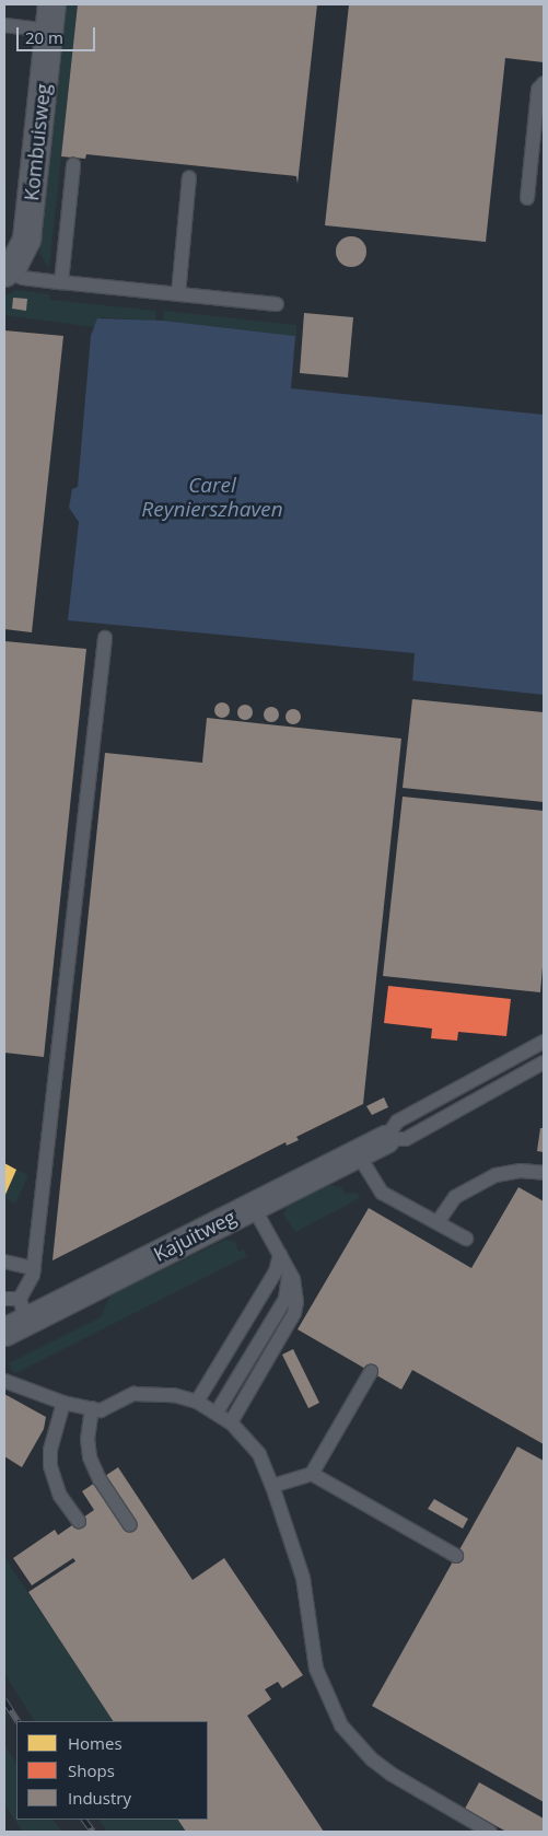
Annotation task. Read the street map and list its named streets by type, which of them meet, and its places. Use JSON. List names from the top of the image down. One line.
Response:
{"streets":{"street":["Kombuisweg","Kajuitweg"]},"water":["Carel Reynierszhaven"],"legend":["Homes","Shops","Industry"],"scale_bar":"20 m"}
